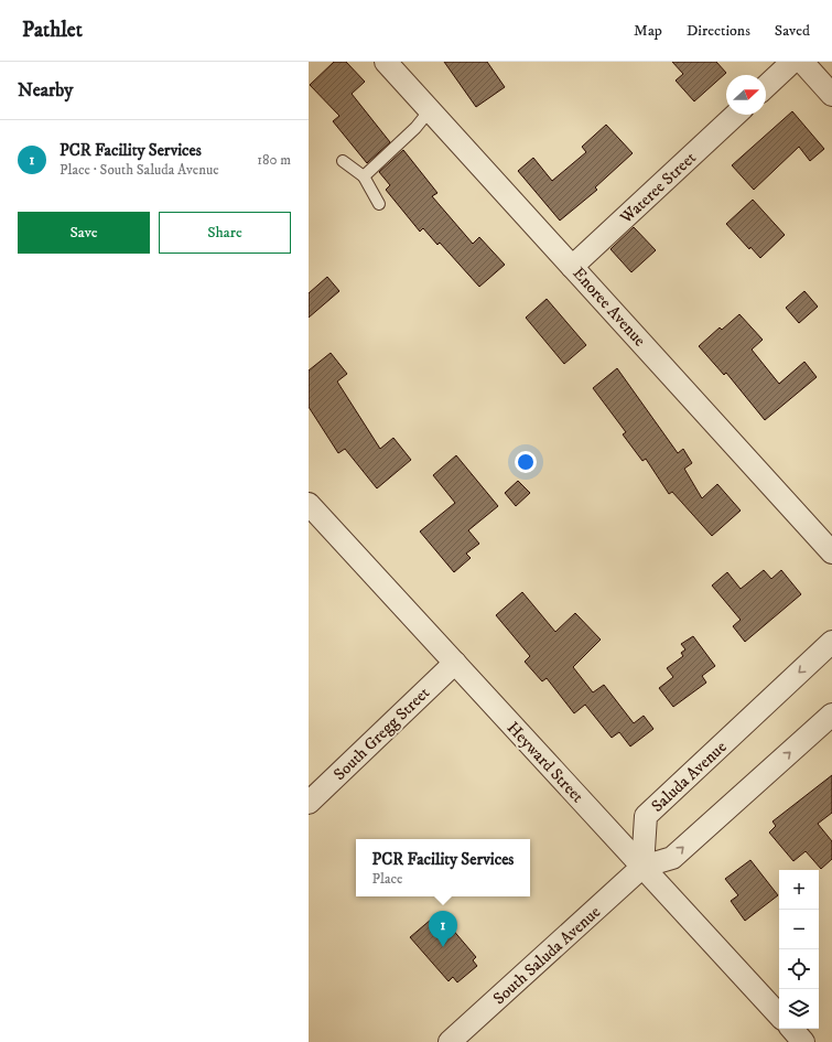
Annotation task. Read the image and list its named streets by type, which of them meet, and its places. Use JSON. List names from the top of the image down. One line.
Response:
{"streets":{"street":["Wateree Street","Enoree Avenue","South Gregg Street","Heyward Street","Saluda Avenue","South Saluda Avenue"]},"crossings":[["Wateree Street","Enoree Avenue"],["South Gregg Street","Heyward Street"],["Heyward Street","Saluda Avenue"],["Heyward Street","South Saluda Avenue"],["Saluda Avenue","South Saluda Avenue"]],"north":"right","page":{"header":"Pathlet","nav":["Map","Directions","Saved"],"heading":"Nearby","list":[{"mark":"1","name":"PCR Facility Services","note":"Place · South Saluda Avenue","value":"180 m"}],"buttons":["Save","Share"],"popup":["PCR Facility Services","Place"],"map_buttons":["+","−"],"pins":"1"}}
